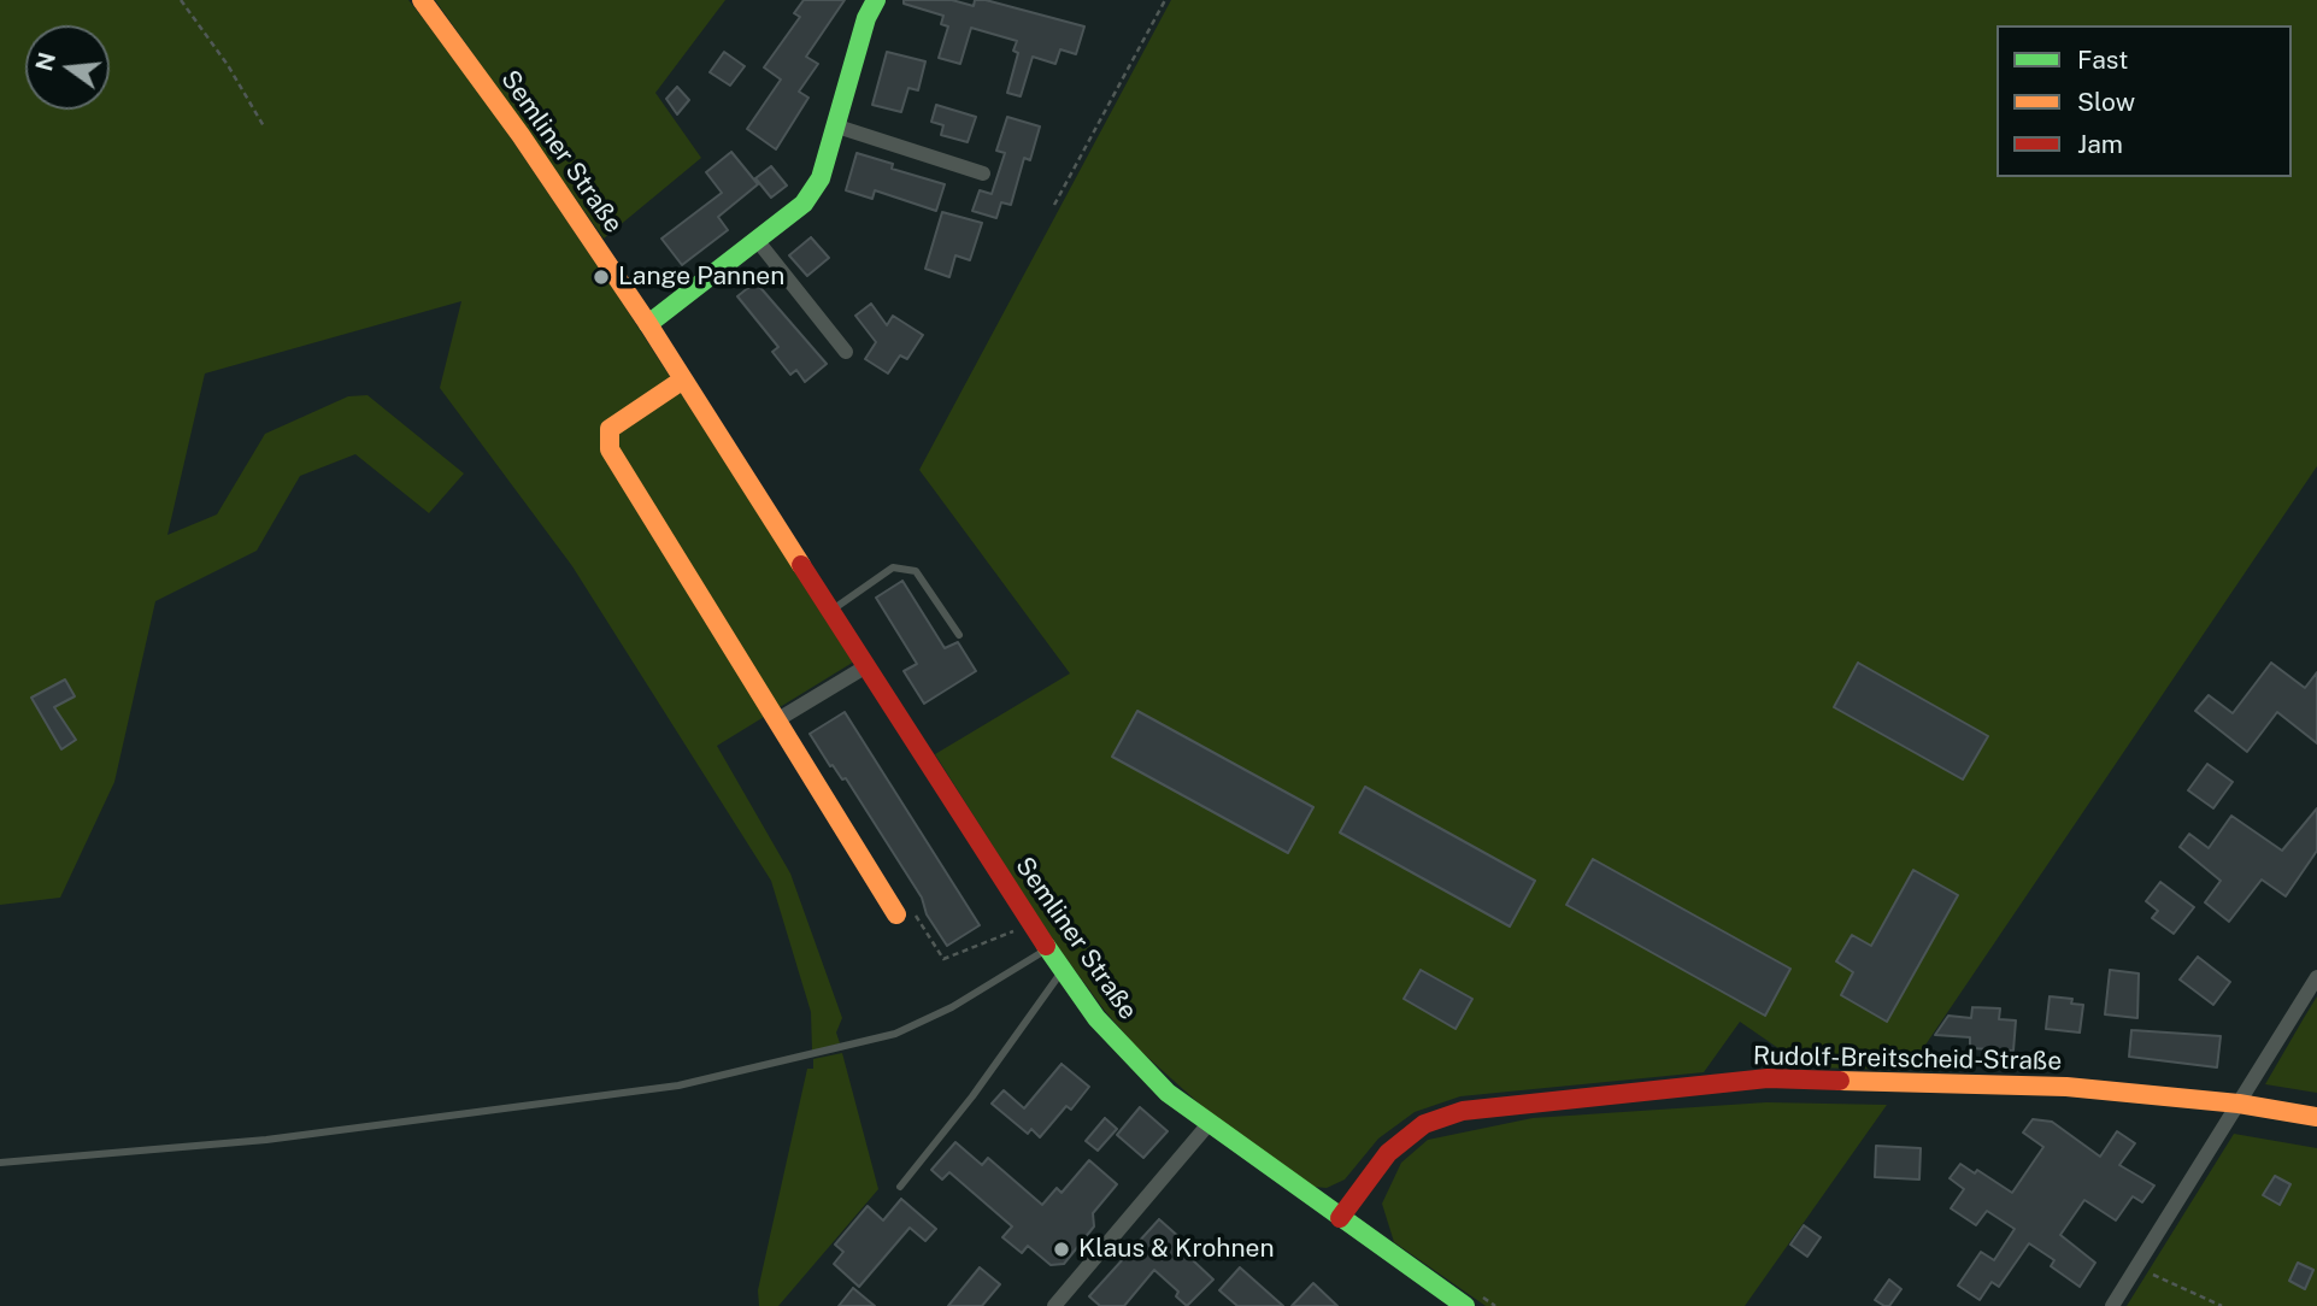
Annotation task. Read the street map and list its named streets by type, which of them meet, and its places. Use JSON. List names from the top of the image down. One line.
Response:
{"streets":{"street":["Semliner Straße","Rudolf-Breitscheid-Straße"]},"crossings":[["Semliner Straße","Rudolf-Breitscheid-Straße"]],"places":["Lange Pannen","Klaus & Krohnen"],"legend":["Fast","Slow","Jam"],"north":"left"}
